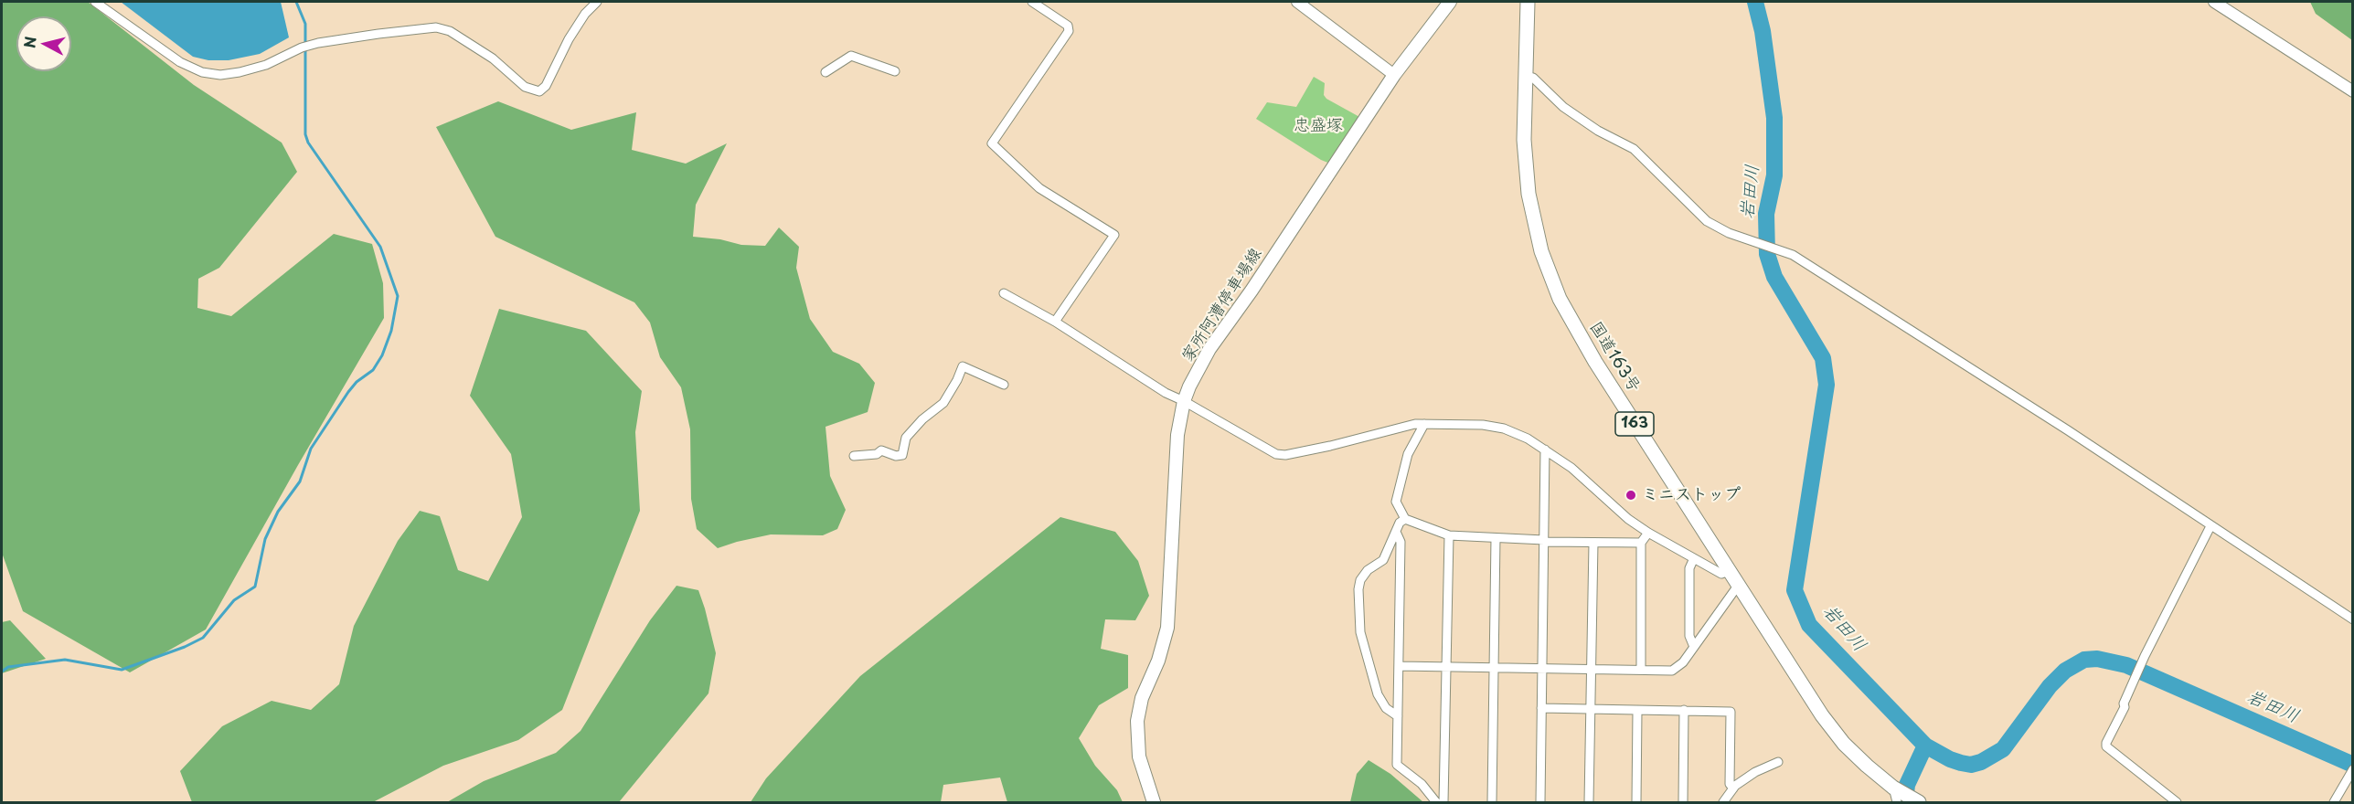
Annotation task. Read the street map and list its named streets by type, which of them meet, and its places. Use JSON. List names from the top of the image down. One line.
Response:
{"streets":{"highway":["国道163号","163"],"main road":["家所阿漕停車場線"]},"water":["岩田川"],"parks":["忠盛塚"],"places":["ミニストップ"],"north":"left"}
